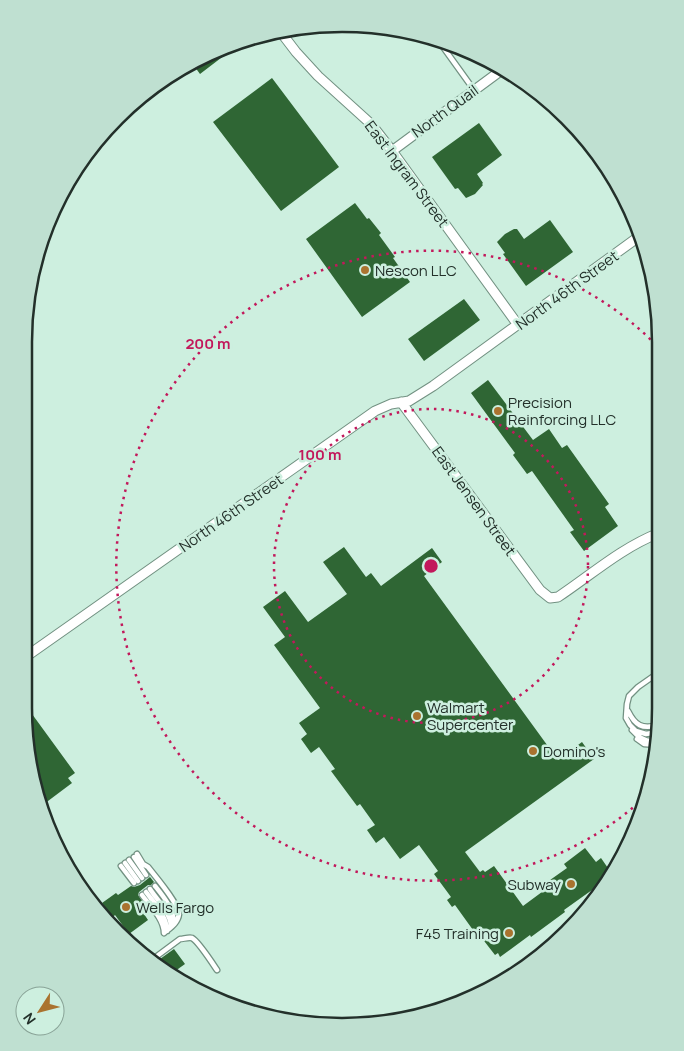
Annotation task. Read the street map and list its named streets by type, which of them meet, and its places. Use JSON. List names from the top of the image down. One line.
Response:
{"streets":{"street":["North Quail","East Ingram Street","North 46th Street","East Jensen Street"]},"crossings":[["North Quail","East Ingram Street"],["East Ingram Street","North 46th Street"],["North 46th Street","East Jensen Street"]],"places":["Nescon LLC","Precision Reinforcing LLC","Walmart Supercenter","Domino's","Subway","Wells Fargo","F45 Training"],"north":"bottom left","rings":["200 m","100 m"]}
